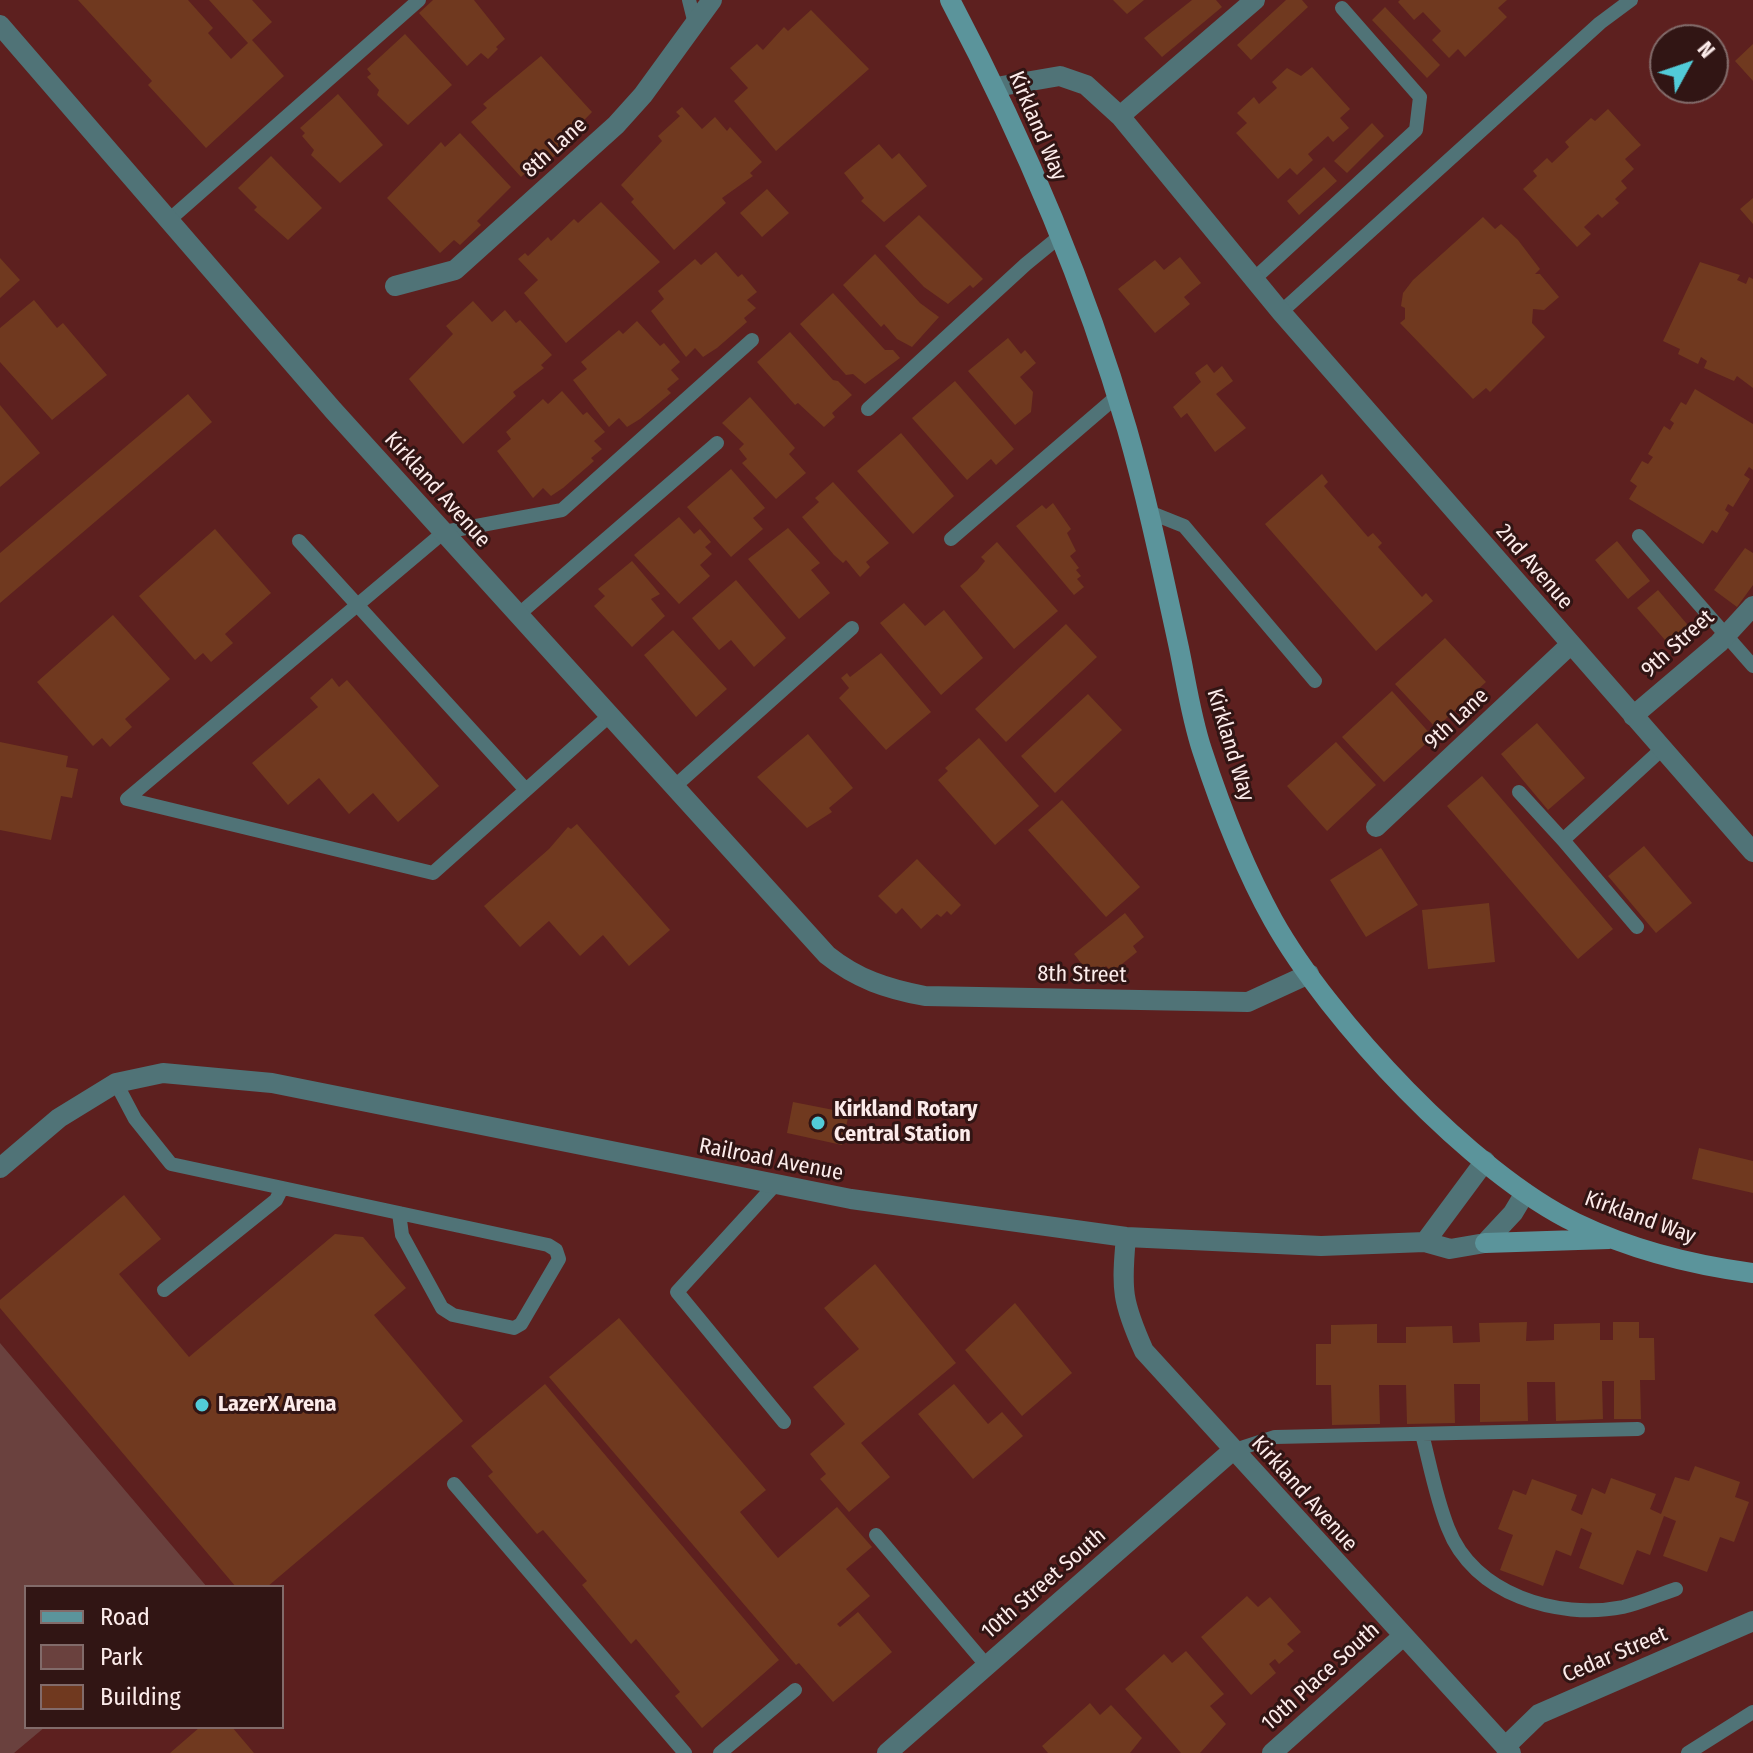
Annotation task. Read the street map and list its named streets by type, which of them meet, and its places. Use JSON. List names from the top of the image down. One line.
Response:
{"streets":{"main road":["Kirkland Way"],"street":["8th Lane","Kirkland Avenue","2nd Avenue","9th Street","9th Lane","8th Street","Railroad Avenue","10th Street South","Cedar Street","10th Place South"]},"crossings":[["Kirkland Way","2nd Avenue"],["Kirkland Way","8th Street"],["Kirkland Avenue","8th Street"],["Kirkland Avenue","Railroad Avenue"],["Kirkland Avenue","10th Street South"],["Kirkland Avenue","Cedar Street"],["Kirkland Avenue","10th Place South"],["2nd Avenue","9th Street"],["2nd Avenue","9th Lane"]],"places":["Kirkland Rotary Central Station","LazerX Arena"],"legend":["Road","Park","Building"],"north":"top right"}
